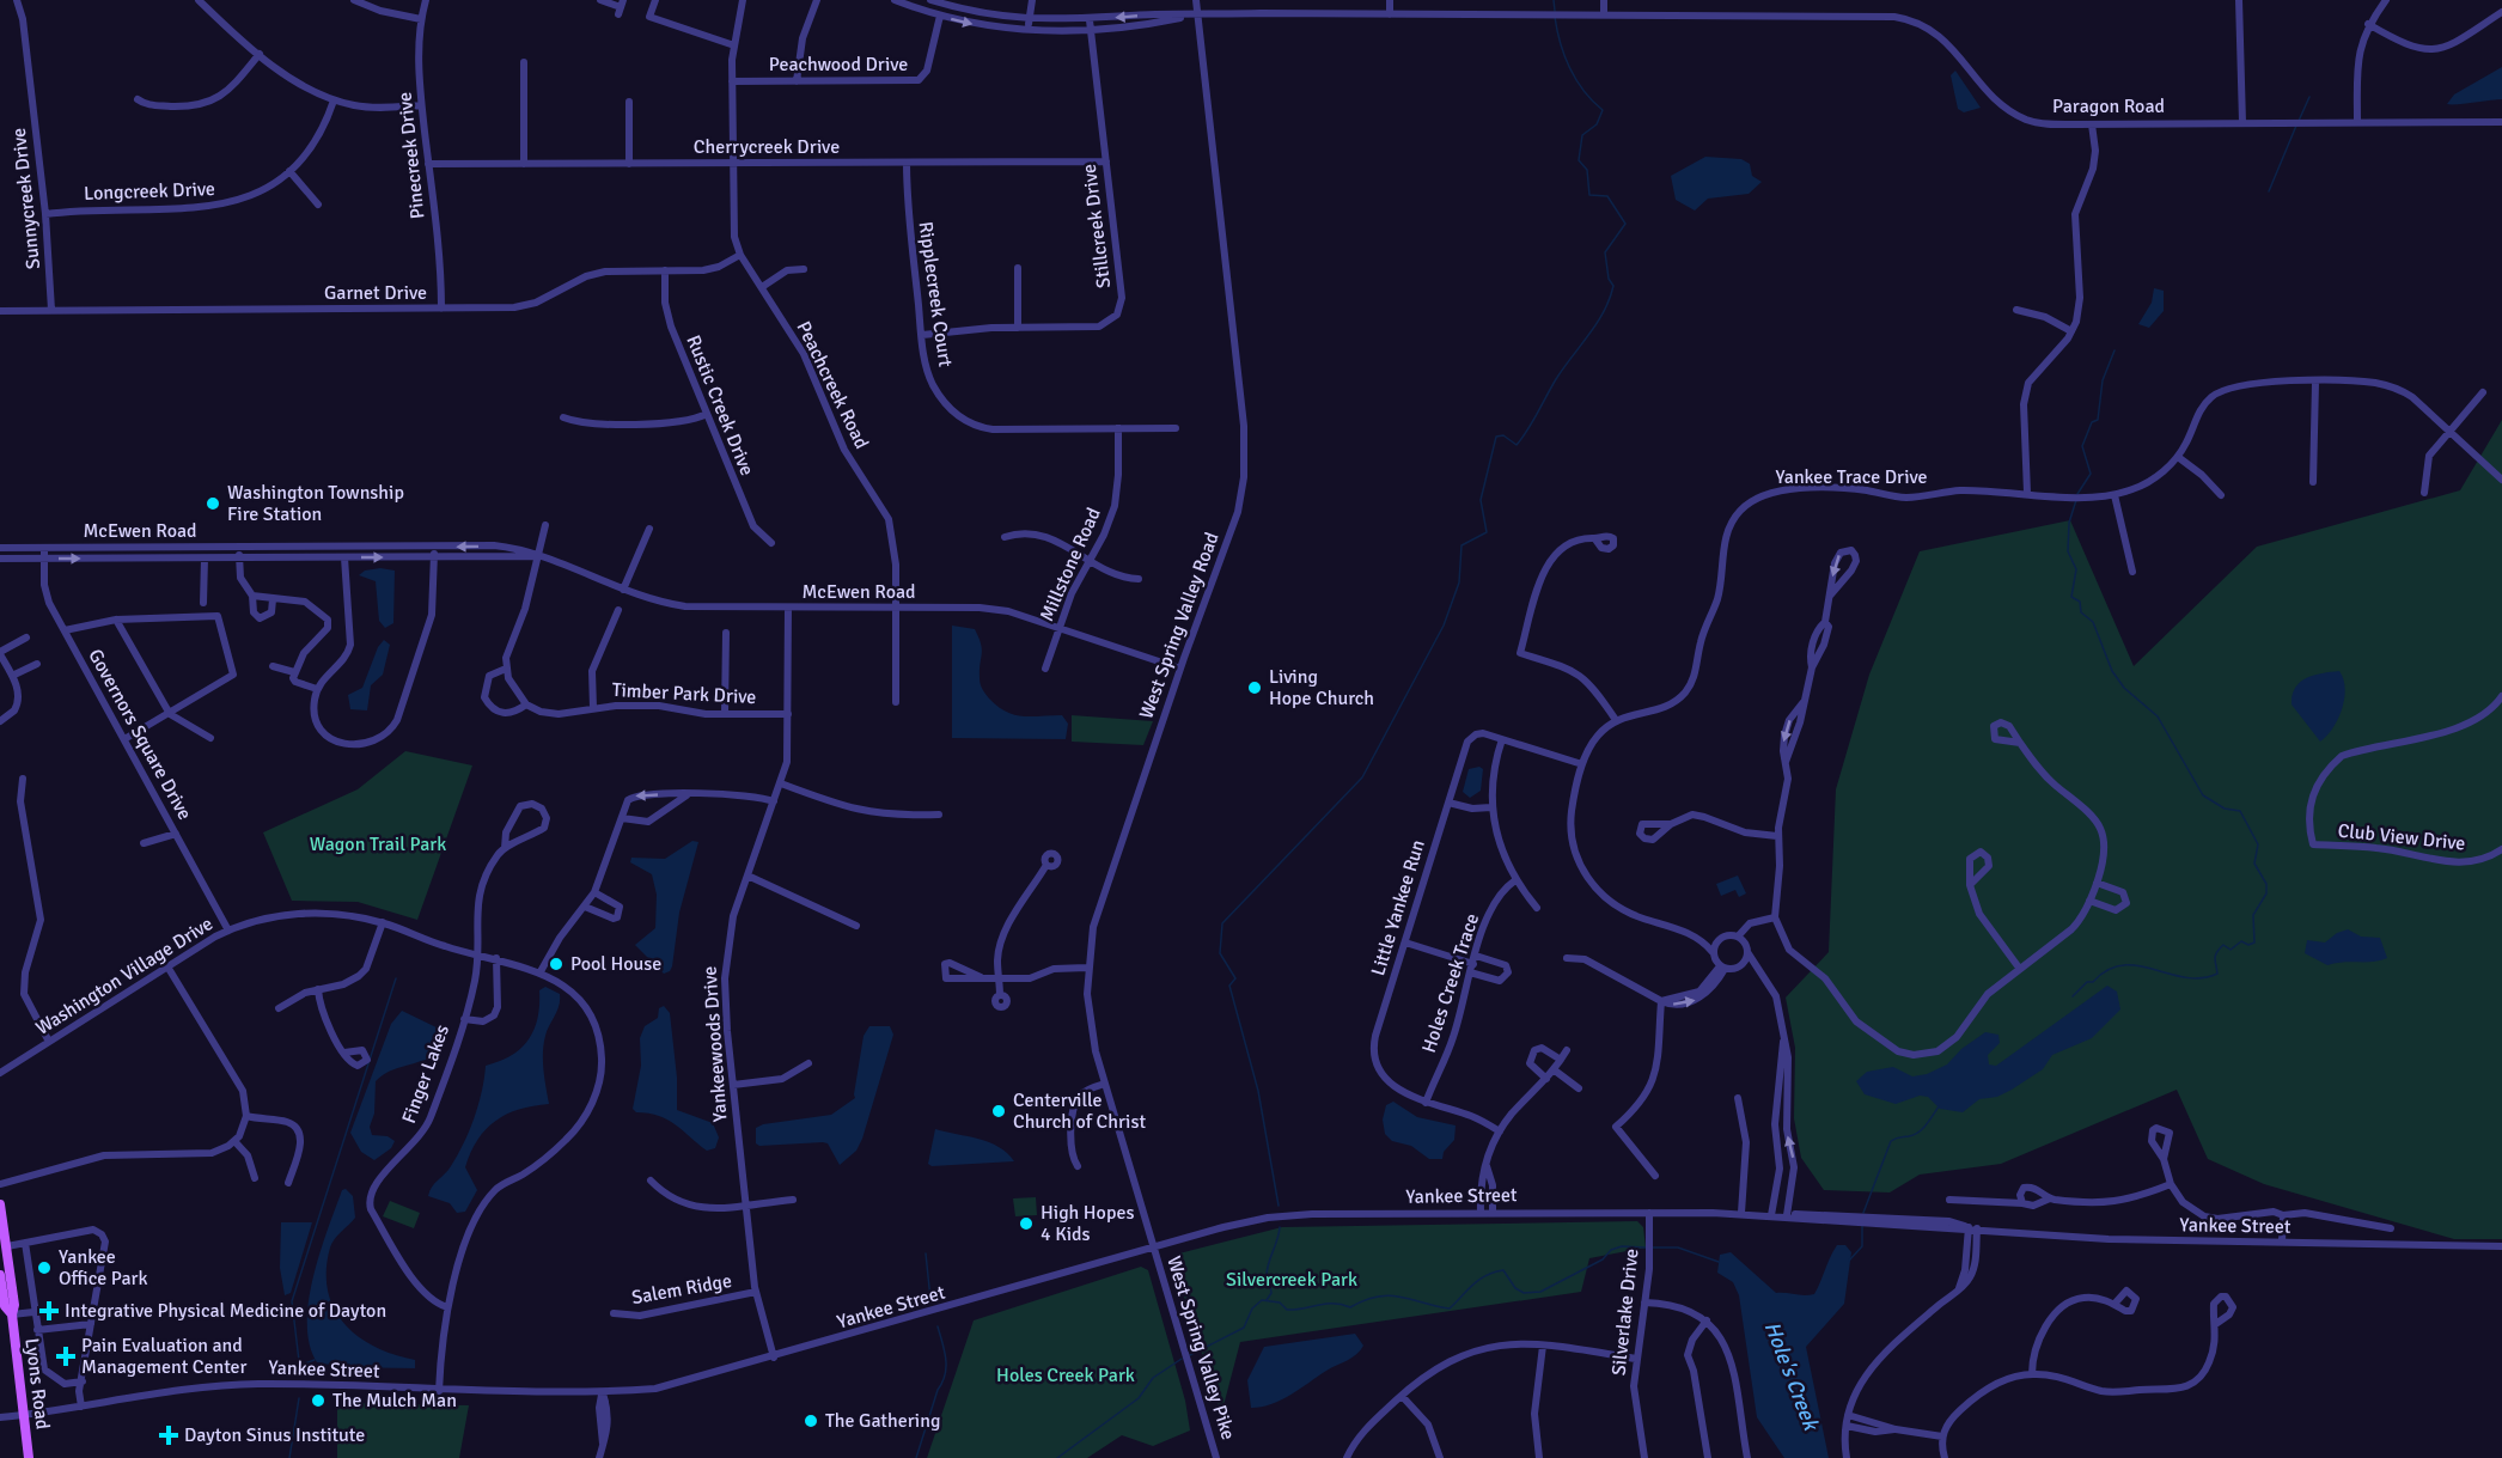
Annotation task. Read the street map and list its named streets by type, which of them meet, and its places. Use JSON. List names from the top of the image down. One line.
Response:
{"streets":{"main road":["Lyons Road"],"street":["Peachwood Drive","Paragon Road","Cherrycreek Drive","Pinecreek Drive","Longcreek Drive","Sunnycreek Drive","Stillcreek Drive","Garnet Drive","Ripplecreek Court","Peachcreek Road","Rustic Creek Drive","Yankee Trace Drive","McEwen Road","Millstone Road","West Spring Valley Road","Timber Park Drive","Governors Square Drive","Club View Drive","Little Yankee Run","Washington Village Drive","Holes Creek Trace","Yankeewoods Drive","Finger Lakes","Yankee Street","Salem Ridge","Silverlake Drive","West Spring Valley Pike"]},"crossings":[["Peachwood Drive","Paragon Road"],["Peachwood Drive","Peachcreek Road"],["Paragon Road","Stillcreek Drive"],["Paragon Road","West Spring Valley Road"],["Cherrycreek Drive","Pinecreek Drive"],["Cherrycreek Drive","Stillcreek Drive"],["Cherrycreek Drive","Ripplecreek Court"],["Cherrycreek Drive","Peachcreek Road"],["Pinecreek Drive","Garnet Drive"],["Longcreek Drive","Sunnycreek Drive"],["Sunnycreek Drive","Garnet Drive"],["Stillcreek Drive","Ripplecreek Court"],["Garnet Drive","Peachcreek Road"],["Garnet Drive","Rustic Creek Drive"],["Ripplecreek Court","Millstone Road"],["Peachcreek Road","McEwen Road"],["McEwen Road","Millstone Road"],["McEwen Road","West Spring Valley Road"],["McEwen Road","Governors Square Drive"],["McEwen Road","Yankeewoods Drive"],["West Spring Valley Road","Yankee Street"],["West Spring Valley Road","West Spring Valley Pike"],["Timber Park Drive","Yankeewoods Drive"],["Governors Square Drive","Washington Village Drive"],["Little Yankee Run","Holes Creek Trace"],["Washington Village Drive","Finger Lakes"],["Washington Village Drive","Yankee Street"],["Yankeewoods Drive","Yankee Street"],["Yankeewoods Drive","Salem Ridge"],["Yankee Street","Silverlake Drive"],["Yankee Street","West Spring Valley Pike"],["Yankee Street","Lyons Road"]],"water":["Hole's Creek"],"parks":["Wagon Trail Park","Silvercreek Park","Holes Creek Park"],"places":{"other":["Washington Township Fire Station","Living Hope Church","Pool House","Centerville Church of Christ","High Hopes 4 Kids","Yankee Office Park","The Mulch Man","The Gathering"],"health":["Integrative Physical Medicine of Dayton","Pain Evaluation and Management Center","Dayton Sinus Institute"]}}
